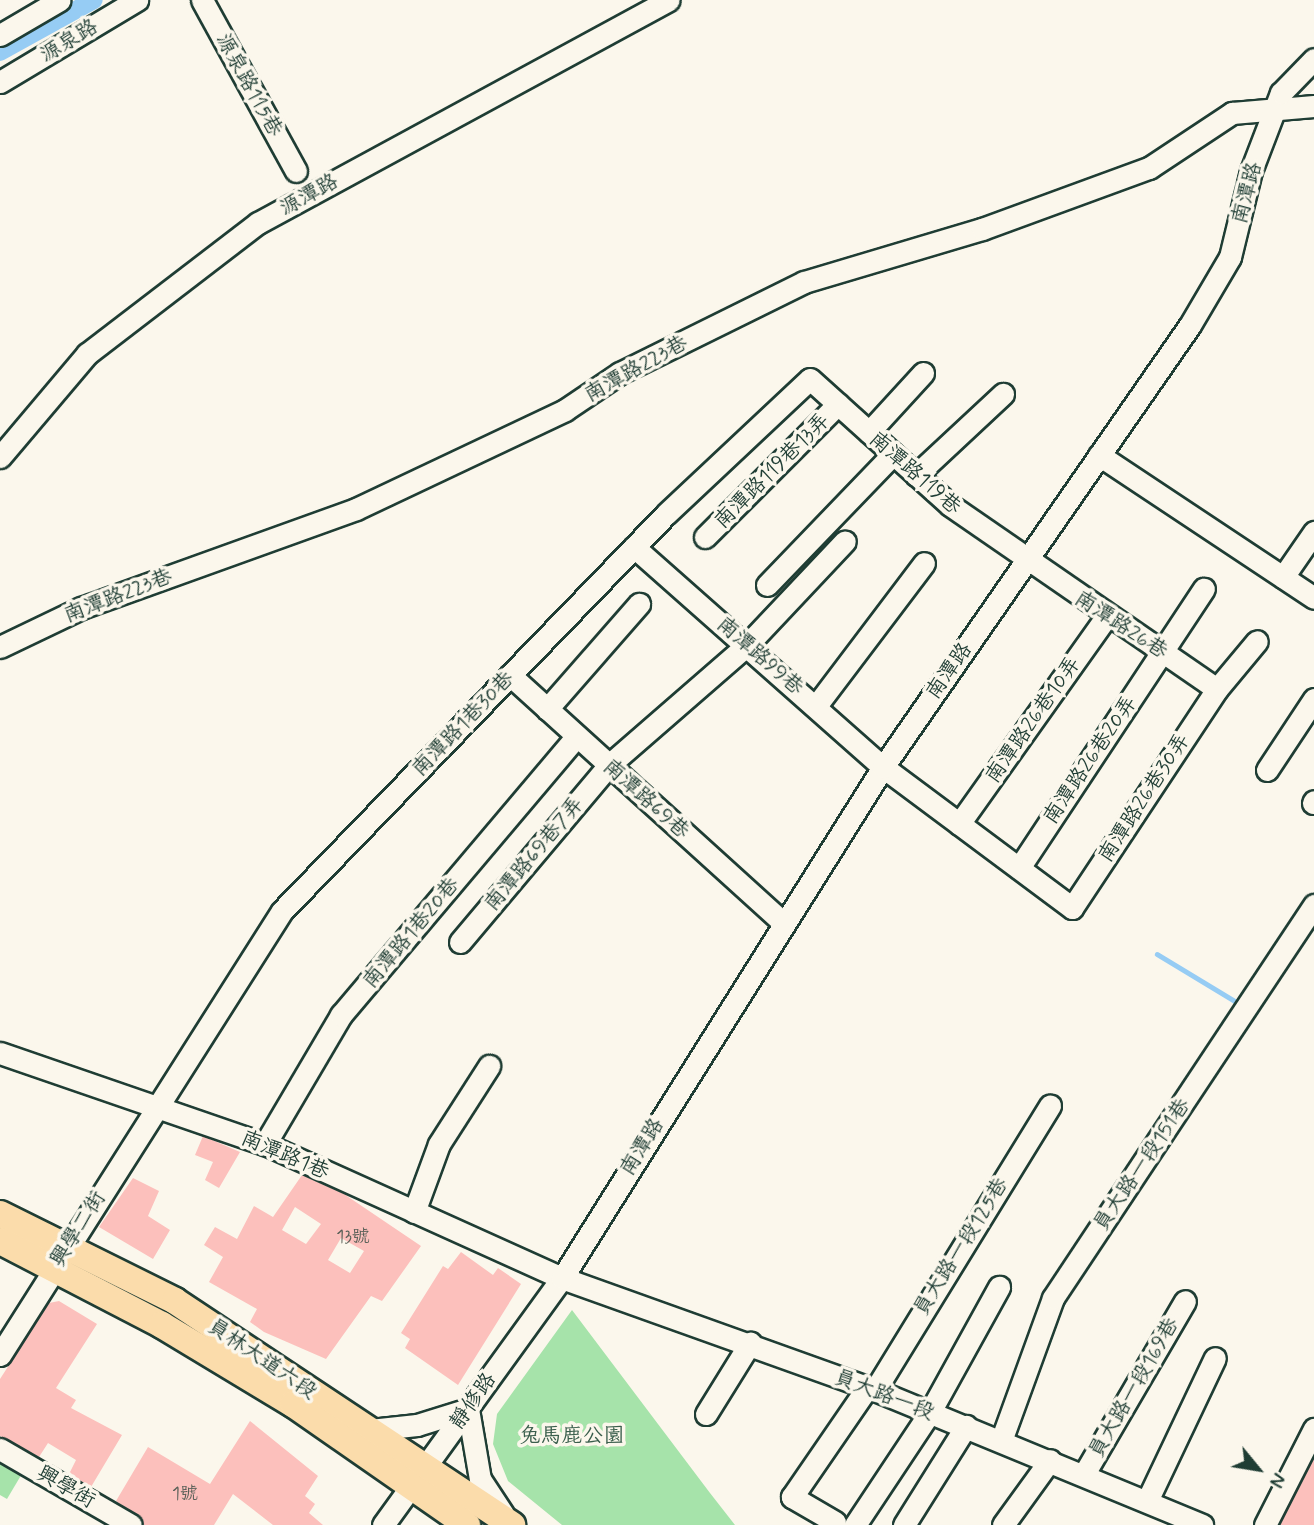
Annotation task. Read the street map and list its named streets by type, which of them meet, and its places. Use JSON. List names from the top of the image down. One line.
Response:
{"streets":{"main road":["員林大道六段"],"street":["源泉路","源泉路115巷","南潭路","源潭路","南潭路223巷","南潭路119巷13弄","南潭路119巷","南潭路26巷","南潭路99巷","南潭路26巷10弄","南潭路1巷30巷","南潭路26巷20弄","南潭路26巷30弄","南潭路69巷","南潭路69巷7弄","南潭路1巷20巷","南潭路1巷","員大路一段151巷","興學二街","員大路一段125巷","員大路一段169巷","員大路一段","靜修路","興學街"]},"crossings":[["南潭路","南潭路223巷"],["南潭路","南潭路119巷"],["南潭路","南潭路26巷"],["南潭路","南潭路99巷"],["南潭路","南潭路69巷"],["南潭路","南潭路1巷"],["南潭路","員大路一段"],["南潭路","靜修路"],["南潭路119巷13弄","南潭路119巷"],["南潭路119巷","南潭路26巷"],["南潭路119巷","南潭路1巷30巷"],["南潭路26巷","南潭路26巷10弄"],["南潭路26巷","南潭路26巷20弄"],["南潭路26巷","南潭路26巷30弄"],["南潭路99巷","南潭路26巷10弄"],["南潭路99巷","南潭路1巷30巷"],["南潭路99巷","南潭路26巷20弄"],["南潭路99巷","南潭路26巷30弄"],["南潭路99巷","南潭路69巷7弄"],["南潭路1巷30巷","南潭路69巷"],["南潭路1巷30巷","南潭路1巷"],["南潭路1巷30巷","興學二街"],["南潭路69巷","南潭路69巷7弄"],["南潭路69巷","南潭路1巷20巷"],["南潭路1巷20巷","南潭路1巷"],["南潭路1巷","興學二街"],["南潭路1巷","員大路一段"],["南潭路1巷","靜修路"],["員大路一段151巷","員大路一段"],["興學二街","員林大道六段"],["員大路一段125巷","員大路一段"],["員林大道六段","靜修路"],["員大路一段169巷","員大路一段"],["員大路一段","靜修路"]],"parks":["兔馬鹿公園"],"house_numbers":["13號","1號"],"north":"bottom right"}
